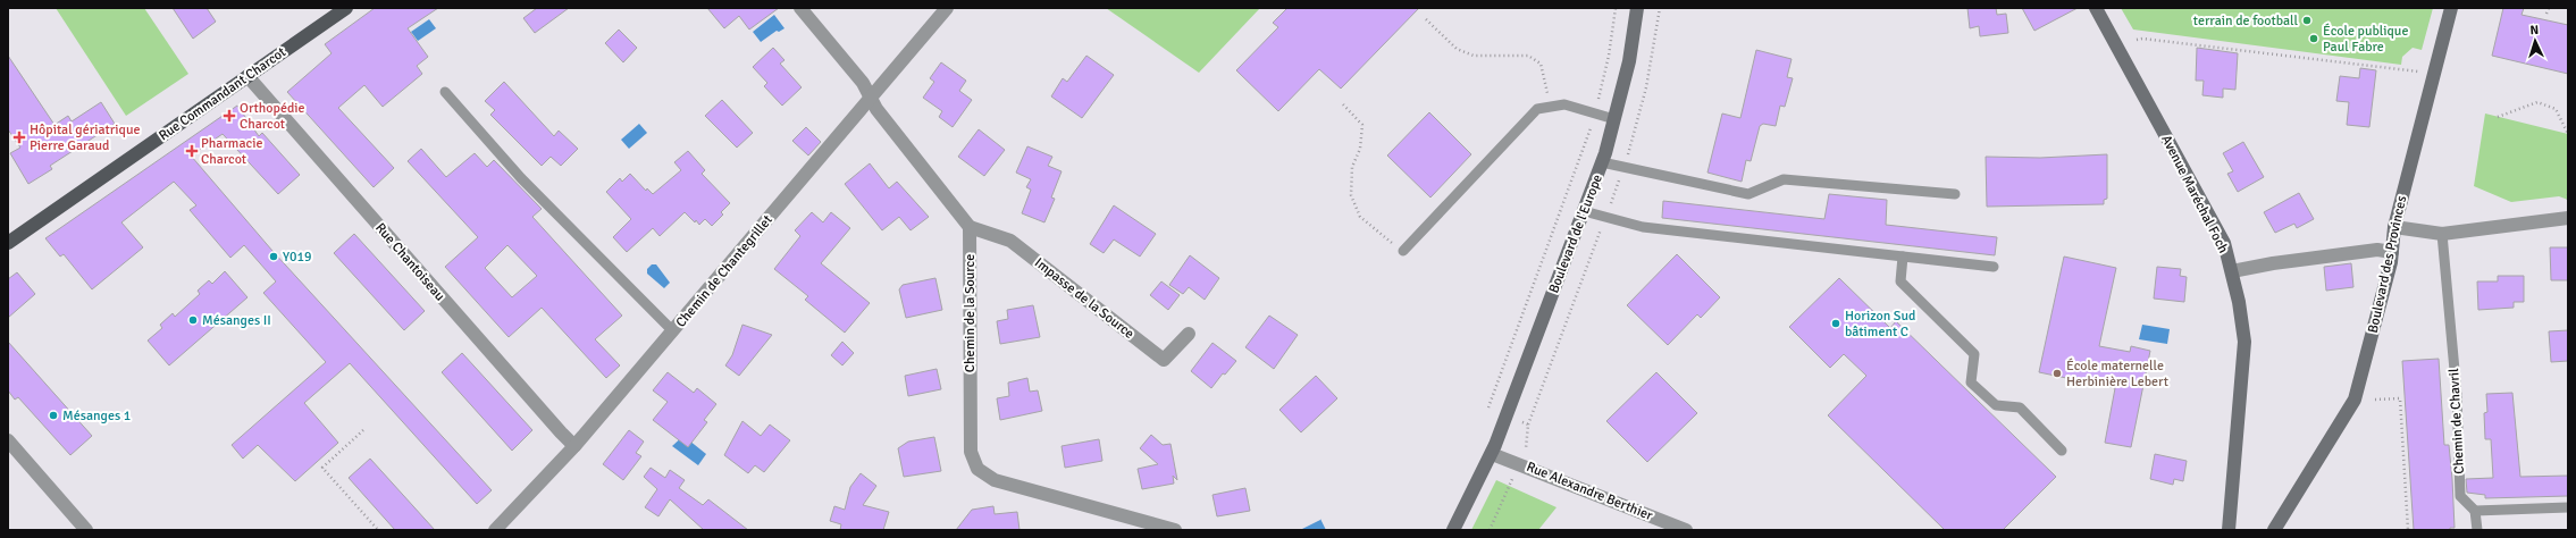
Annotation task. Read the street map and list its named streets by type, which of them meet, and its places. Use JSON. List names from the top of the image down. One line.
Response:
{"streets":{"main road":["Rue Commandant Charcot","Avenue Maréchal Foch","Boulevard de l'Europe","Boulevard des Provinces"],"street":["Rue Chantoiseau","Chemin de Chantegrillet","Impasse de la Source","Chemin de la Source","Rue Alexandre Berthier"],"lane":["Chemin de Chavril"]},"crossings":[["Rue Commandant Charcot","Rue Chantoiseau"],["Boulevard de l'Europe","Rue Alexandre Berthier"],["Rue Chantoiseau","Chemin de Chantegrillet"],["Impasse de la Source","Chemin de la Source"]],"places":{"other":["terrain de football","École publique Paul Fabre","Y019","Mésanges II","Horizon Sud bâtiment C","École maternelle Herbinière Lebert","Mésanges 1"],"health":["Orthopédie Charcot","Hôpital gériatrique Pierre Garaud","Pharmacie Charcot"]},"north":"top"}
